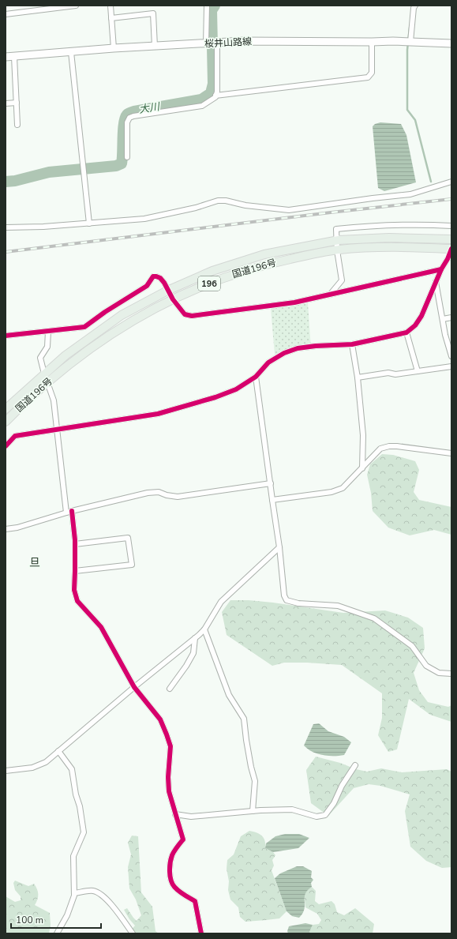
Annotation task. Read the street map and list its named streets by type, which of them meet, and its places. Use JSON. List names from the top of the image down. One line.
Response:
{"streets":{"highway":["国道196号","196"],"main road":["桜井山路線"]},"districts":["旦"],"water":["大川"],"scale_bar":"100 m"}
